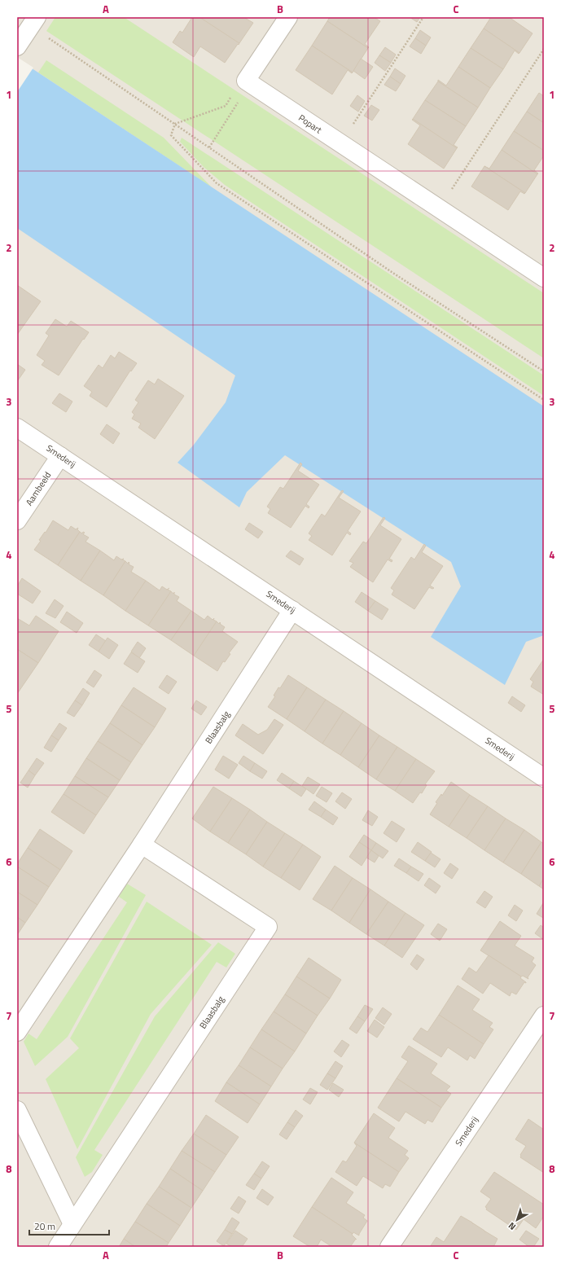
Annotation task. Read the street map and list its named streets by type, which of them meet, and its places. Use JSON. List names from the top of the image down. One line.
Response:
{"streets":{"street":["Popart","Smederij","Aambeeld","Blaasbalg"]},"crossings":[["Smederij","Aambeeld"],["Smederij","Blaasbalg"]],"scale_bar":"20 m","north":"bottom left","grid":{"columns":["A","B","C"],"rows":["1","2","3","4","5","6","7","8"]}}
